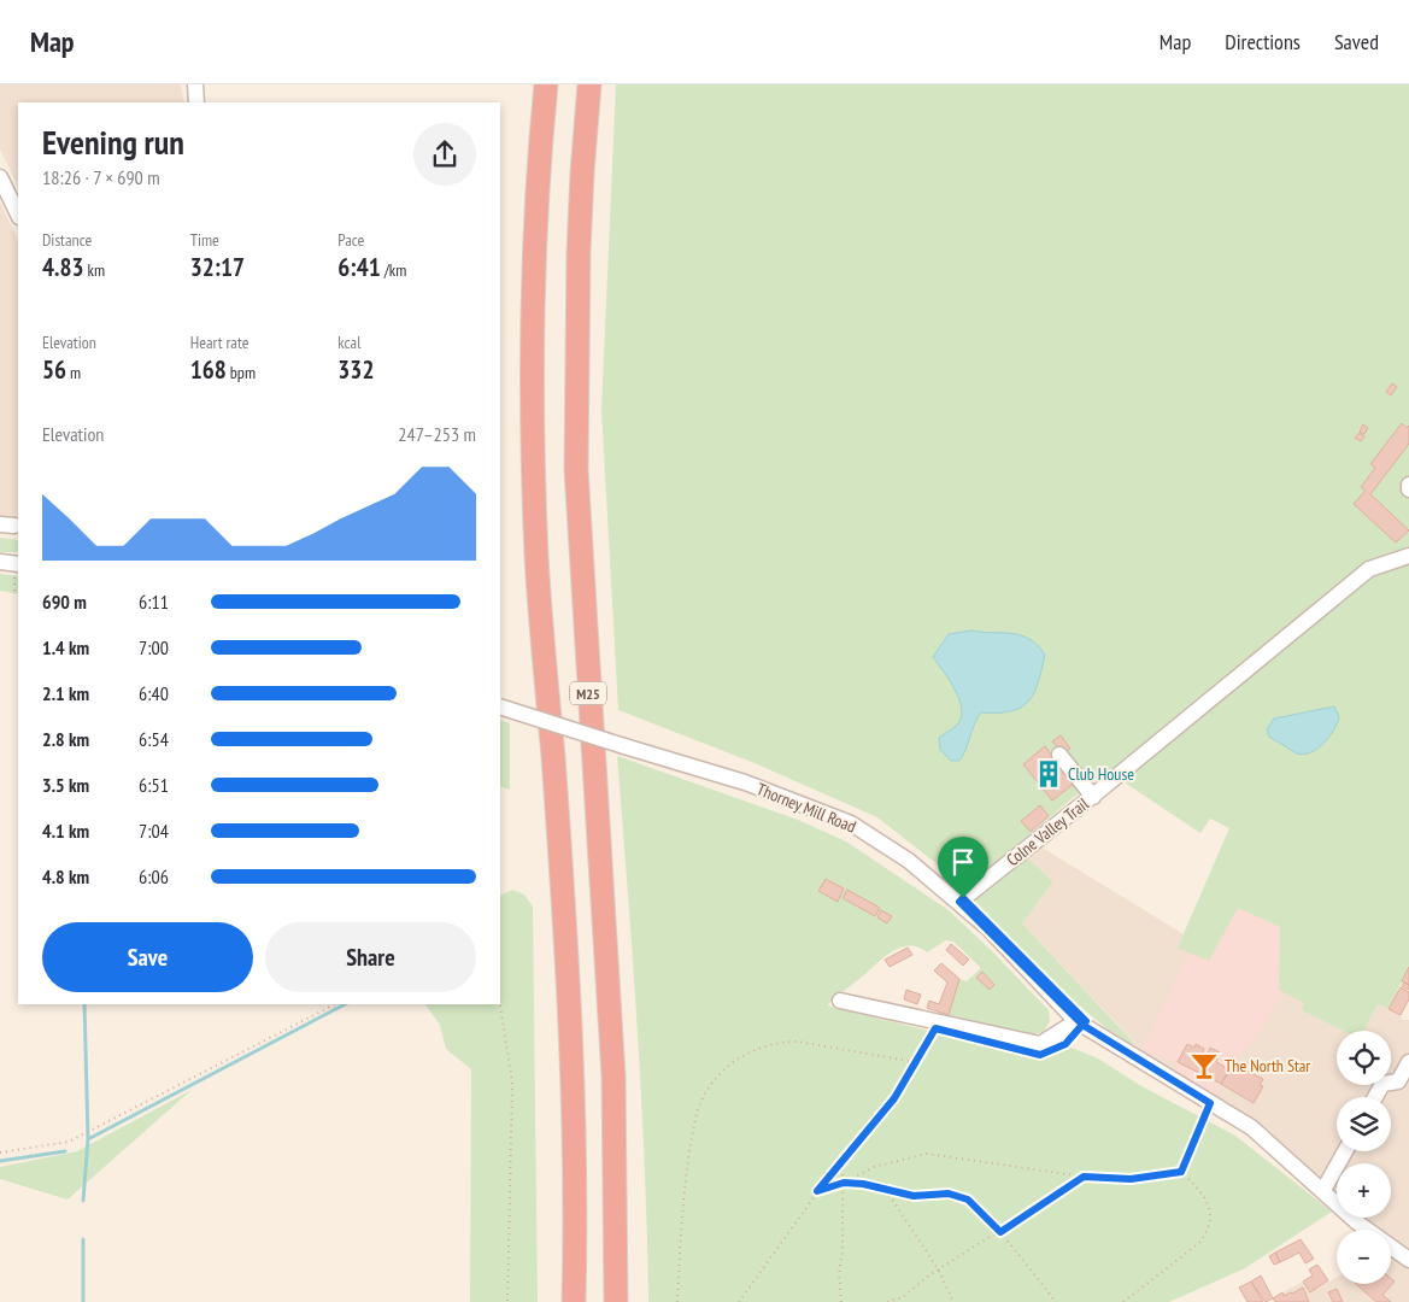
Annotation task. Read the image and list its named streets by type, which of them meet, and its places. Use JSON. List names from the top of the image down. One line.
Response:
{"streets":{"highway":["M25"],"street":["Thorney Mill Road","Colne Valley Trail"]},"crossings":[["Thorney Mill Road","Colne Valley Trail"]],"places":{"building":["Club House"],"bar":["The North Star"]},"page":{"header":"Map","nav":["Map","Directions","Saved"],"heading":["Evening run","18:26 · 7 × 690 m"],"stats":[["Distance","4.83 km"],["Time","32:17"],["Pace","6:41 /km"],["Elevation","56 m"],["Heart rate","168 bpm"],["kcal","332"]],"chart":["Elevation","247–253 m"],"list":[{"name":"690 m","note":"6:11"},{"name":"1.4 km","note":"7:00"},{"name":"2.1 km","note":"6:40"},{"name":"2.8 km","note":"6:54"},{"name":"3.5 km","note":"6:51"},{"name":"4.1 km","note":"7:04"},{"name":"4.8 km","note":"6:06"}],"buttons":["Save","Share"],"map_buttons":["+","−"]}}
